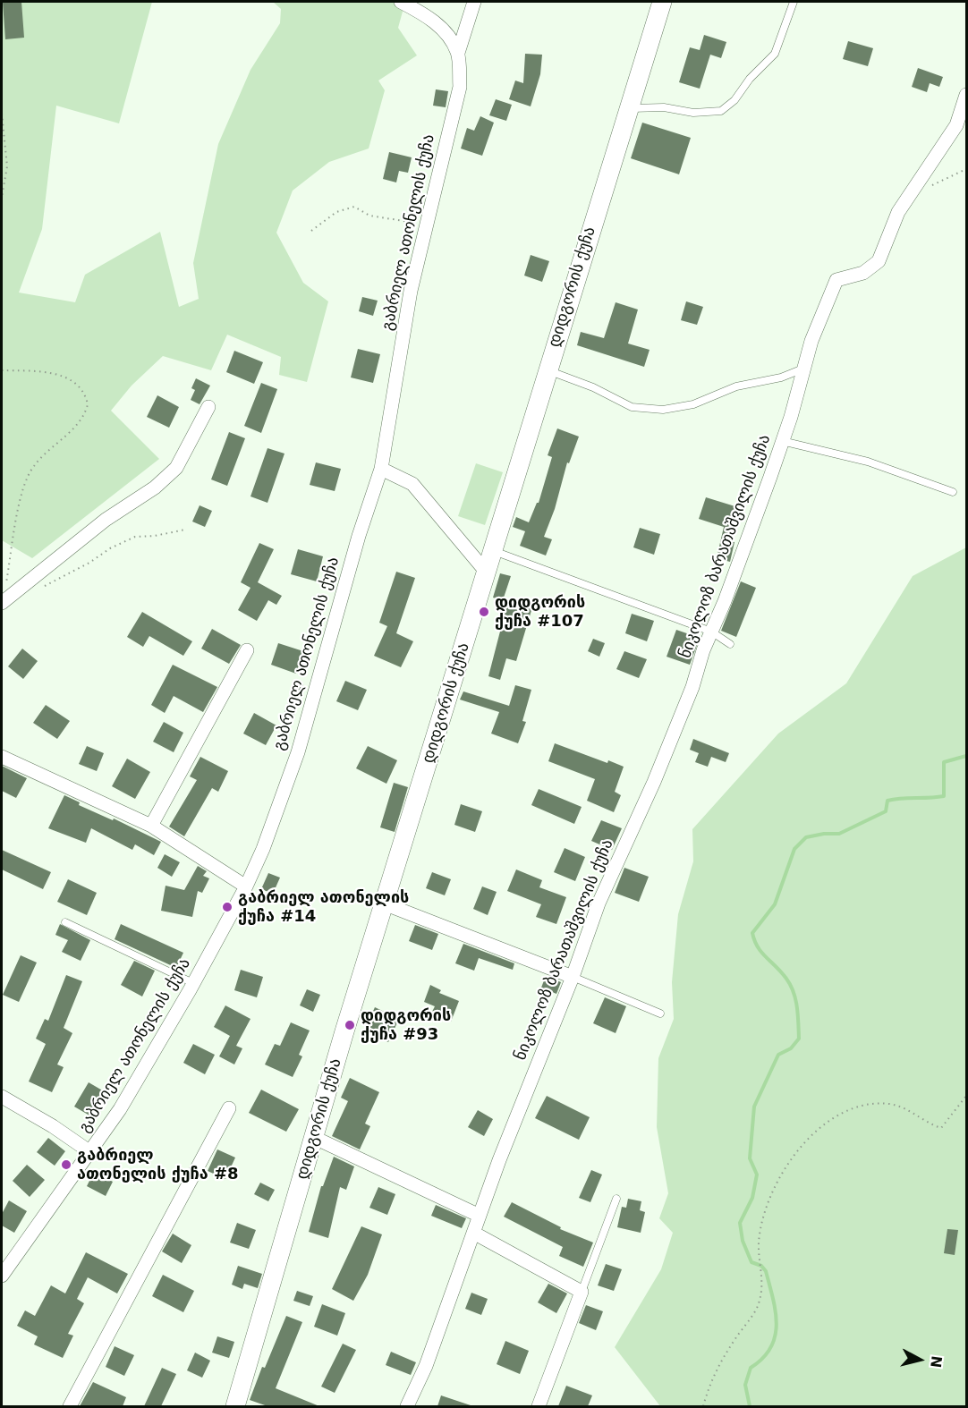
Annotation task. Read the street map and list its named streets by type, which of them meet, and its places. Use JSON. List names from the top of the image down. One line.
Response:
{"streets":{"street":["გაბრიელ ათონელის ქუჩა","დიდგორის ქუჩა","ნიკოლოზ ბარათაშვილის ქუჩა"]},"places":["დიდგორის ქუჩა #107","გაბრიელ ათონელის ქუჩა #14","დიდგორის ქუჩა #93","გაბრიელ ათონელის ქუჩა #8"],"north":"right"}
